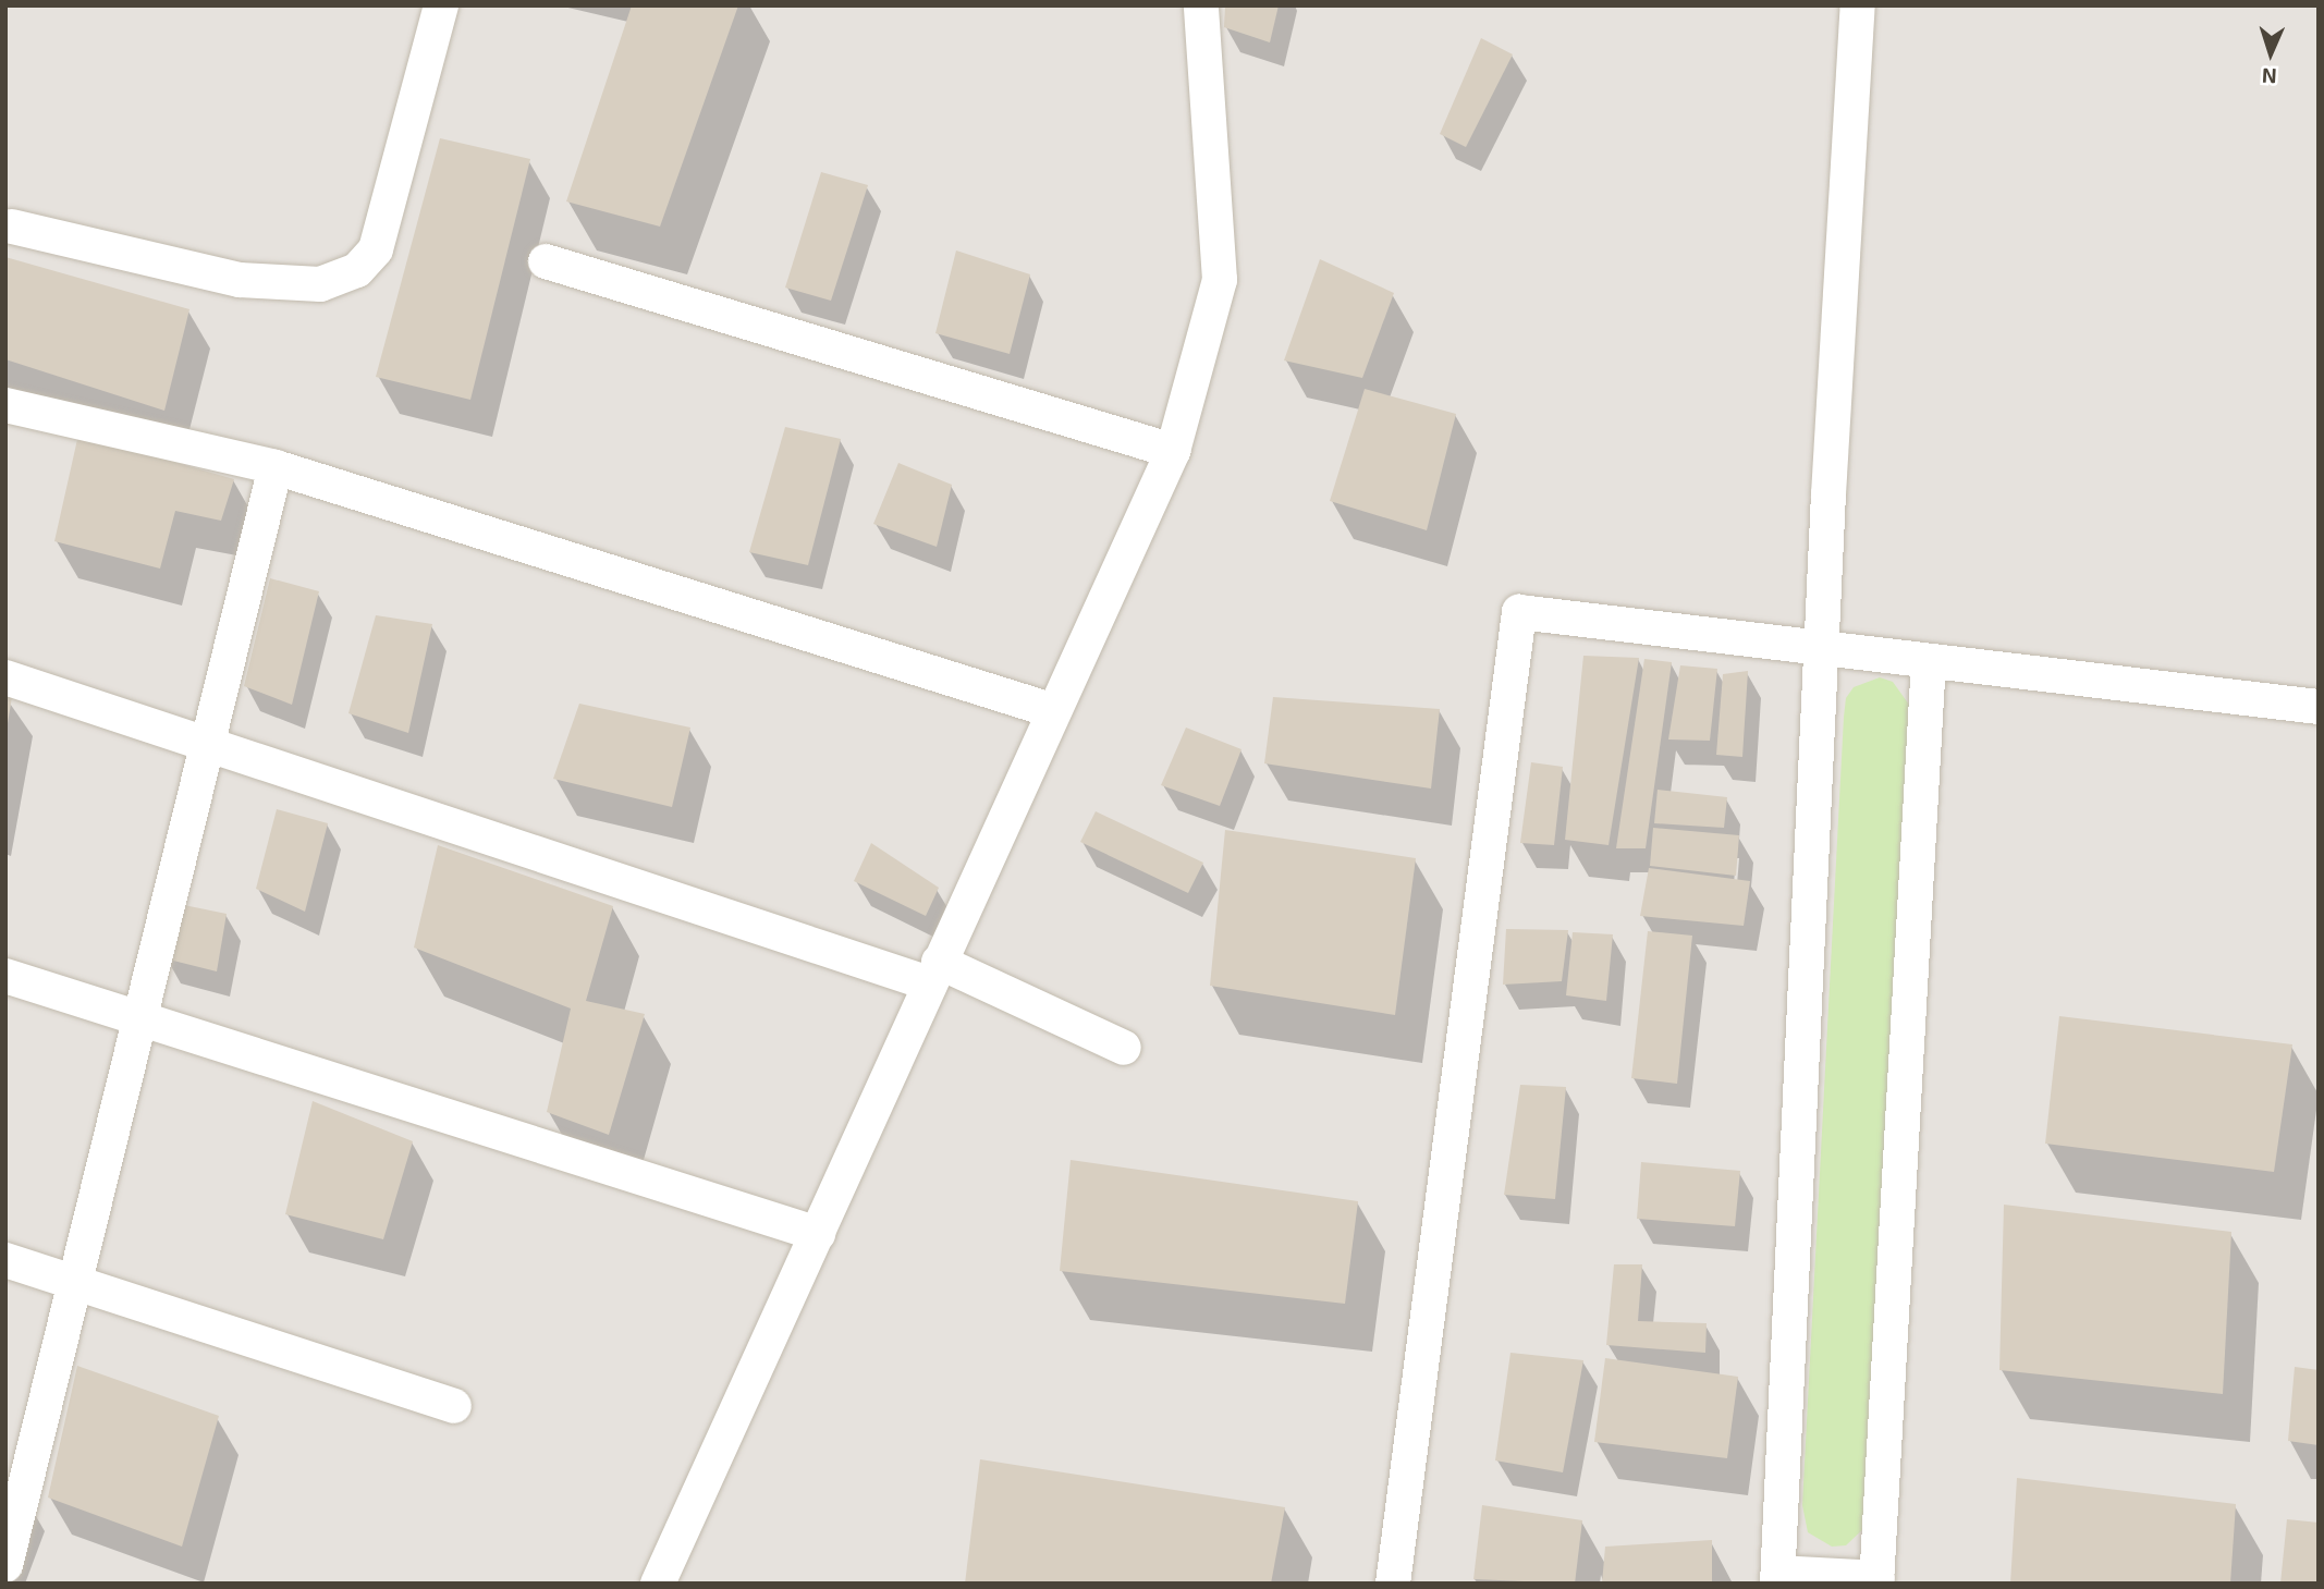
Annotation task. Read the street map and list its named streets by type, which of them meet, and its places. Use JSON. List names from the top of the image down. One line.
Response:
{"north":"bottom"}
